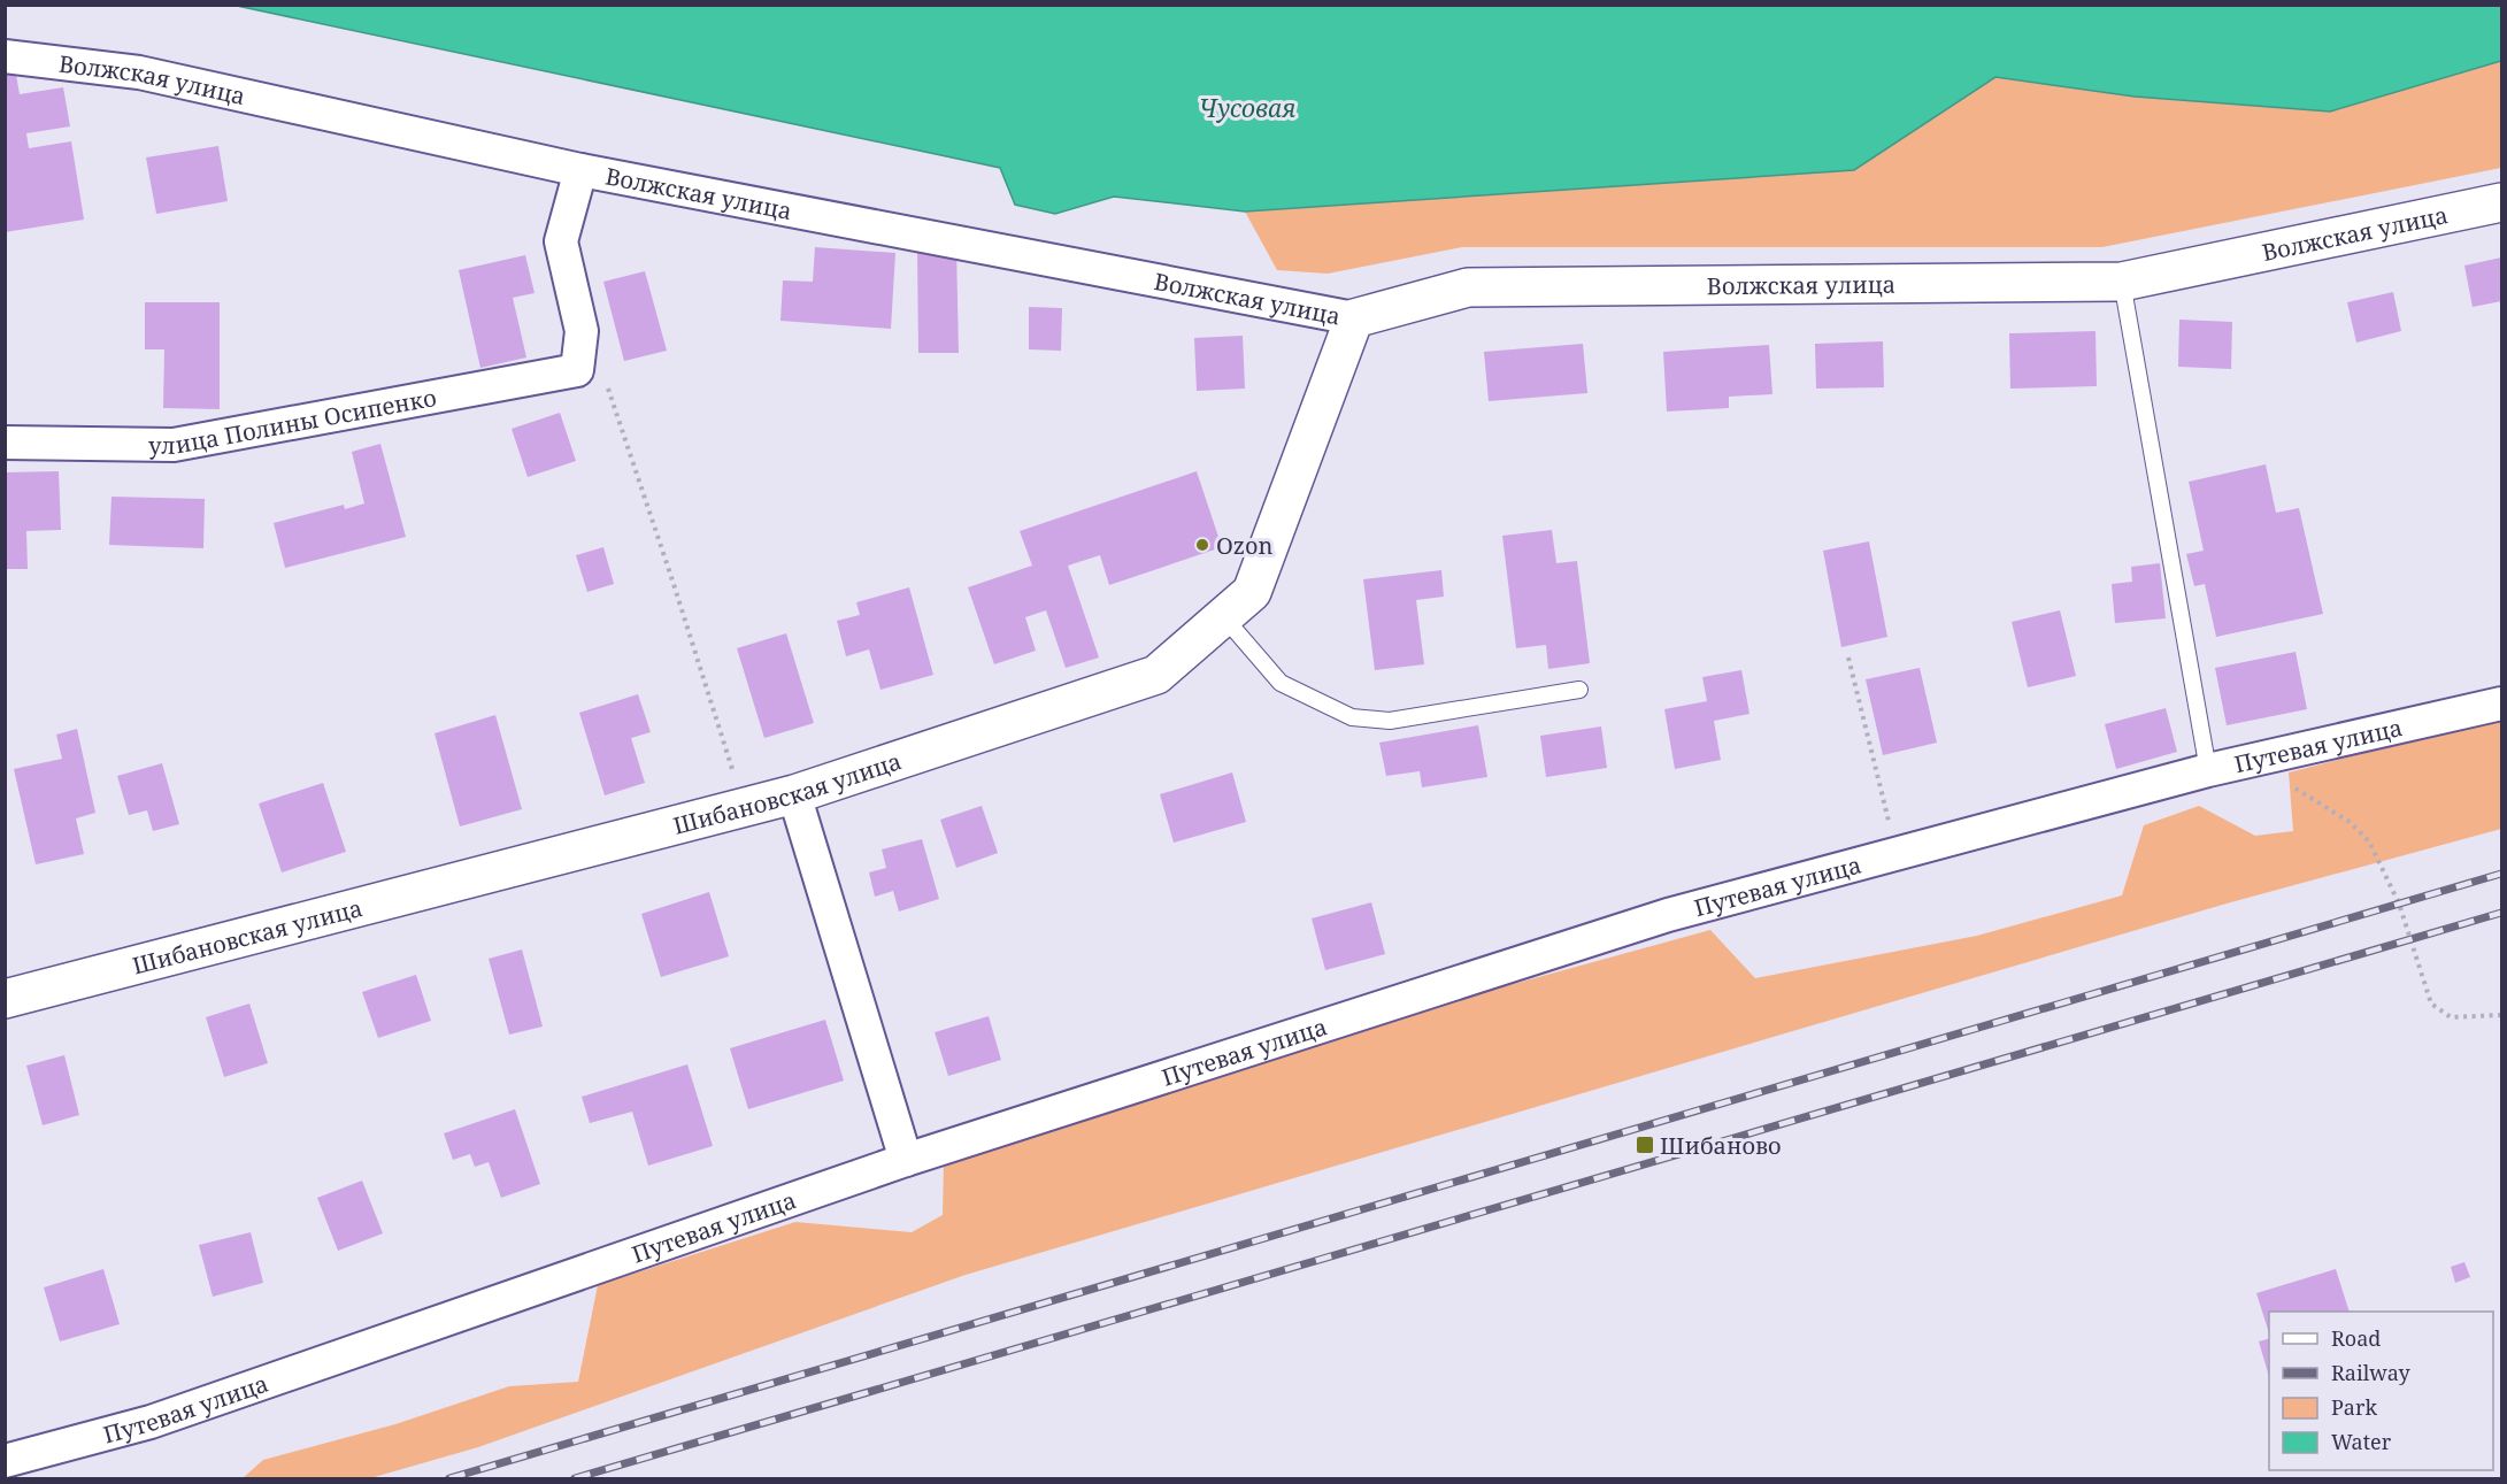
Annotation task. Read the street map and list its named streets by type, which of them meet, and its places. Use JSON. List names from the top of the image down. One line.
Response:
{"streets":{"street":["Волжская улица","улица Полины Осипенко","Путевая улица","Шибановская улица"]},"crossings":[["Волжская улица","Шибановская улица"]],"water":["Чусовая"],"places":{"other":["Ozon"],"transit":["Шибаново"]},"legend":["Road","Railway","Park","Water"]}
